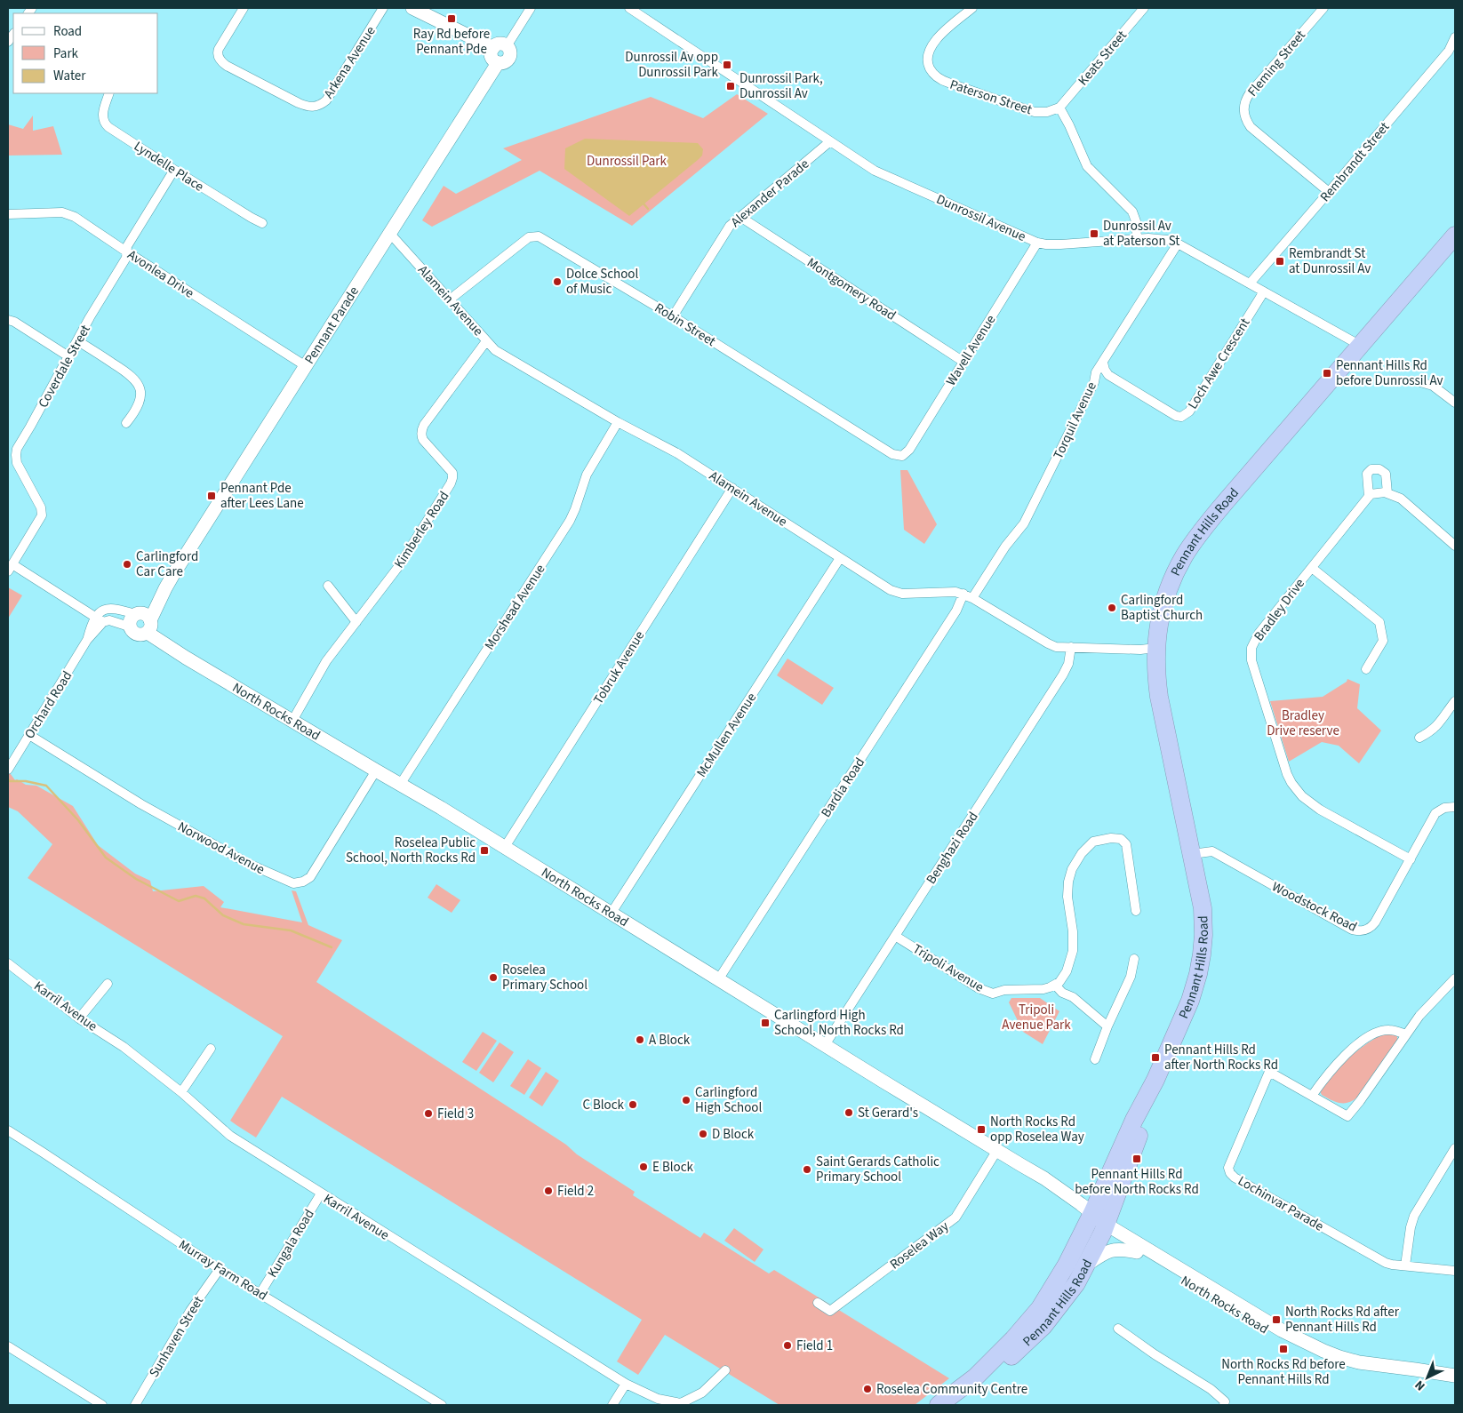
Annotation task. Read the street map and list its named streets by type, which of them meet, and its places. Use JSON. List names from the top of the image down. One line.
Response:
{"streets":{"highway":["Pennant Hills Road"],"street":["Keats Street","Arkena Avenue","Fleming Street","Paterson Street","Rembrandt Street","Lyndelle Place","Alexander Parade","Dunrossil Avenue","Avonlea Drive","Montgomery Road","Alamein Avenue","Robin Street","Pennant Parade","Wavell Avenue","Loch Awe Crescent","Coverdale Street","Torquil Avenue","Kimberley Road","Morshead Avenue","Bradley Drive","Tobruk Avenue","Orchard Road","North Rocks Road","McMullen Avenue","Bardia Road","Norwood Avenue","Benghazi Road","Woodstock Road","Tripoli Avenue","Karril Avenue","Lochinvar Parade","Kungala Road","Roselea Way","Murray Farm Road","Sunhaven Street"]},"crossings":[["Keats Street","Paterson Street"],["Fleming Street","Rembrandt Street"],["Rembrandt Street","Dunrossil Avenue"],["Lyndelle Place","Coverdale Street"],["Alexander Parade","Dunrossil Avenue"],["Alexander Parade","Montgomery Road"],["Alexander Parade","Robin Street"],["Dunrossil Avenue","Wavell Avenue"],["Dunrossil Avenue","Loch Awe Crescent"],["Dunrossil Avenue","Torquil Avenue"],["Dunrossil Avenue","Pennant Hills Road"],["Avonlea Drive","Pennant Parade"],["Avonlea Drive","Coverdale Street"],["Montgomery Road","Wavell Avenue"],["Alamein Avenue","Robin Street"],["Alamein Avenue","Pennant Parade"],["Alamein Avenue","Torquil Avenue"],["Alamein Avenue","Kimberley Road"],["Alamein Avenue","Pennant Hills Road"],["Alamein Avenue","Morshead Avenue"],["Alamein Avenue","Tobruk Avenue"],["Alamein Avenue","McMullen Avenue"],["Alamein Avenue","Bardia Road"],["Alamein Avenue","Benghazi Road"],["Robin Street","Wavell Avenue"],["Pennant Parade","North Rocks Road"],["Loch Awe Crescent","Torquil Avenue"],["Coverdale Street","North Rocks Road"],["Kimberley Road","North Rocks Road"],["Pennant Hills Road","North Rocks Road"],["Pennant Hills Road","Woodstock Road"],["Morshead Avenue","North Rocks Road"],["Bradley Drive","Woodstock Road"],["Tobruk Avenue","North Rocks Road"],["Orchard Road","North Rocks Road"],["Orchard Road","Norwood Avenue"],["North Rocks Road","McMullen Avenue"],["North Rocks Road","Bardia Road"],["North Rocks Road","Norwood Avenue"],["North Rocks Road","Benghazi Road"],["North Rocks Road","Roselea Way"],["Benghazi Road","Tripoli Avenue"],["Karril Avenue","Kungala Road"],["Kungala Road","Murray Farm Road"],["Murray Farm Road","Sunhaven Street"]],"parks":["Dunrossil Park","Bradley Drive reserve","Tripoli Avenue Park"],"places":{"transit":["Ray Rd before Pennant Pde","Dunrossil Av opp Dunrossil Park","Dunrossil Park, Dunrossil Av","Dunrossil Av at Paterson St","Rembrandt St at Dunrossil Av","Pennant Hills Rd before Dunrossil Av","Pennant Pde after Lees Lane","Roselea Public School, North Rocks Rd","Carlingford High School, North Rocks Rd","Pennant Hills Rd after North Rocks Rd","North Rocks Rd opp Roselea Way","Pennant Hills Rd before North Rocks Rd","North Rocks Rd after Pennant Hills Rd","North Rocks Rd before Pennant Hills Rd"],"other":["Dolce School of Music","Carlingford Car Care","Carlingford Baptist Church","Roselea Primary School","A Block","Carlingford High School","C Block","St Gerard's","Field 3","D Block","E Block","Saint Gerards Catholic Primary School","Field 2","Field 1","Roselea Community Centre"]},"legend":["Road","Park","Water"],"north":"bottom left"}
